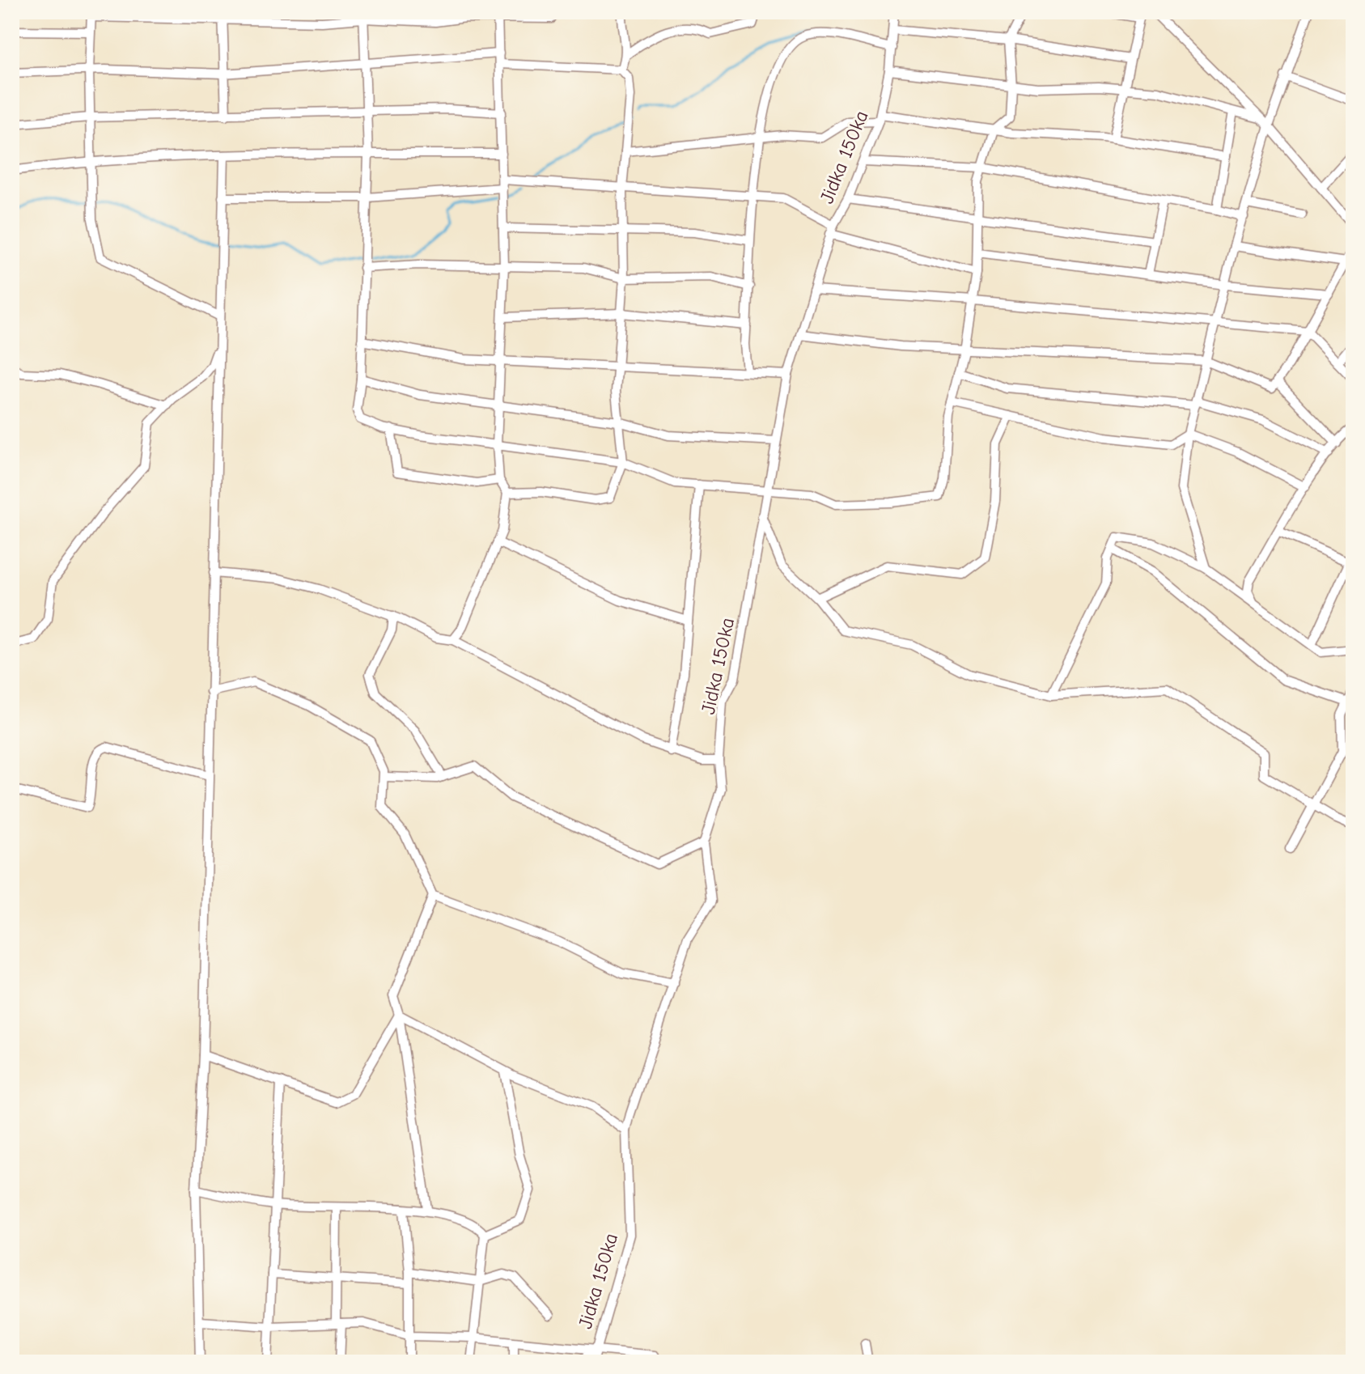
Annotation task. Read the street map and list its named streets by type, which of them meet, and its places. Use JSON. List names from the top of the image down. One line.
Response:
{"streets":{"street":["Jidka 150ka"]}}
